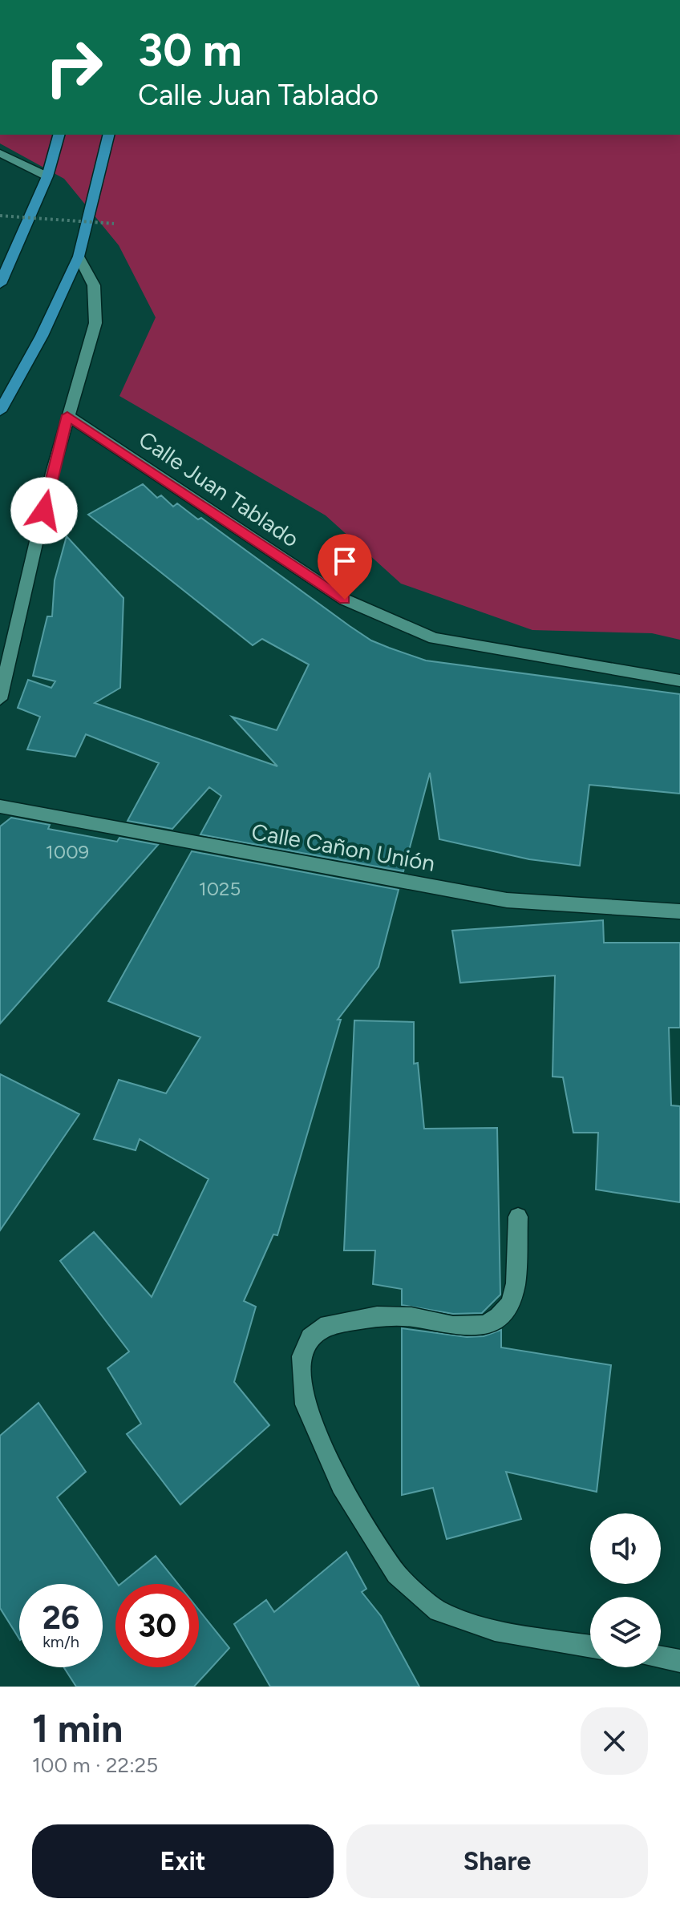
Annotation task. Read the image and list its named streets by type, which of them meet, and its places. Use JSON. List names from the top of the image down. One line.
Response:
{"streets":{"street":["Calle Juan Tablado","Calle Cañon Unión"]},"house_numbers":["1009","1025"],"page":{"turn":["30 m","Calle Juan Tablado"],"speed":"26 km/h","limit":"30","heading":["1 min","100 m · 22:25"],"buttons":["Exit","Share"]}}
